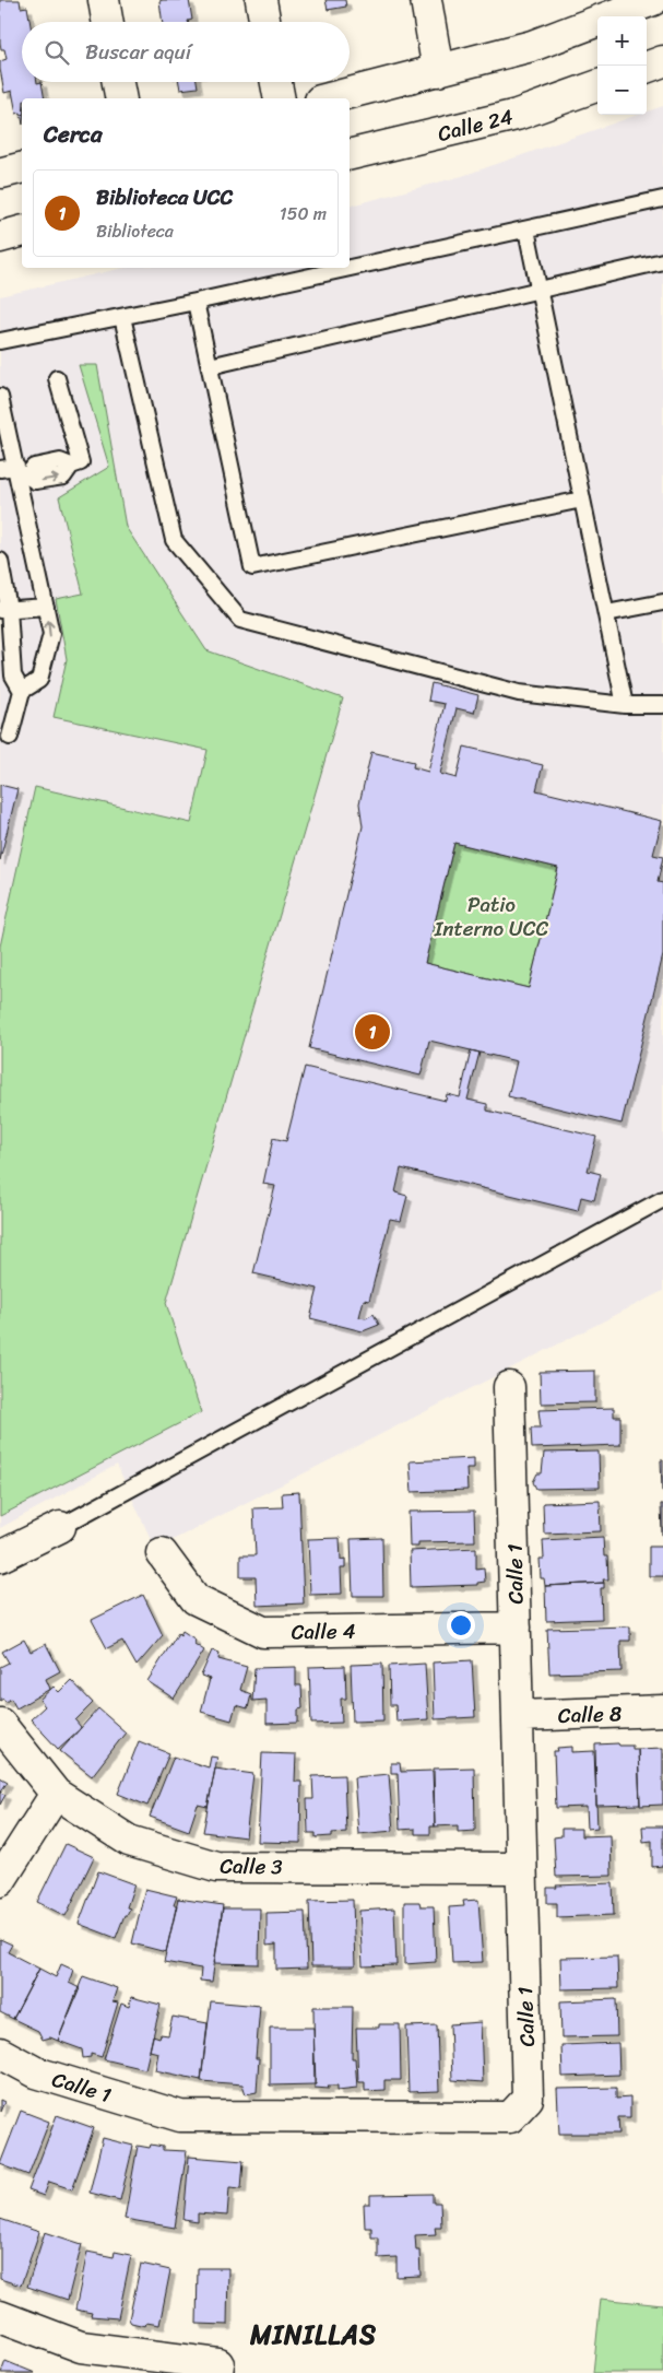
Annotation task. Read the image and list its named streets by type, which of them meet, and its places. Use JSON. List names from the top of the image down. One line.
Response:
{"streets":{"street":["Calle 24","Calle 1","Calle 4","Calle 8","Calle 3"]},"crossings":[["Calle 1","Calle 4"],["Calle 1","Calle 8"],["Calle 1","Calle 3"]],"districts":["MINILLAS"],"parks":["Patio Interno UCC"],"page":{"map_buttons":["+","−"],"search":"Buscar aquí","heading":"Cerca","list":[{"mark":"1","name":"Biblioteca UCC","note":"Biblioteca","value":"150 m"}],"pins":"1"}}
